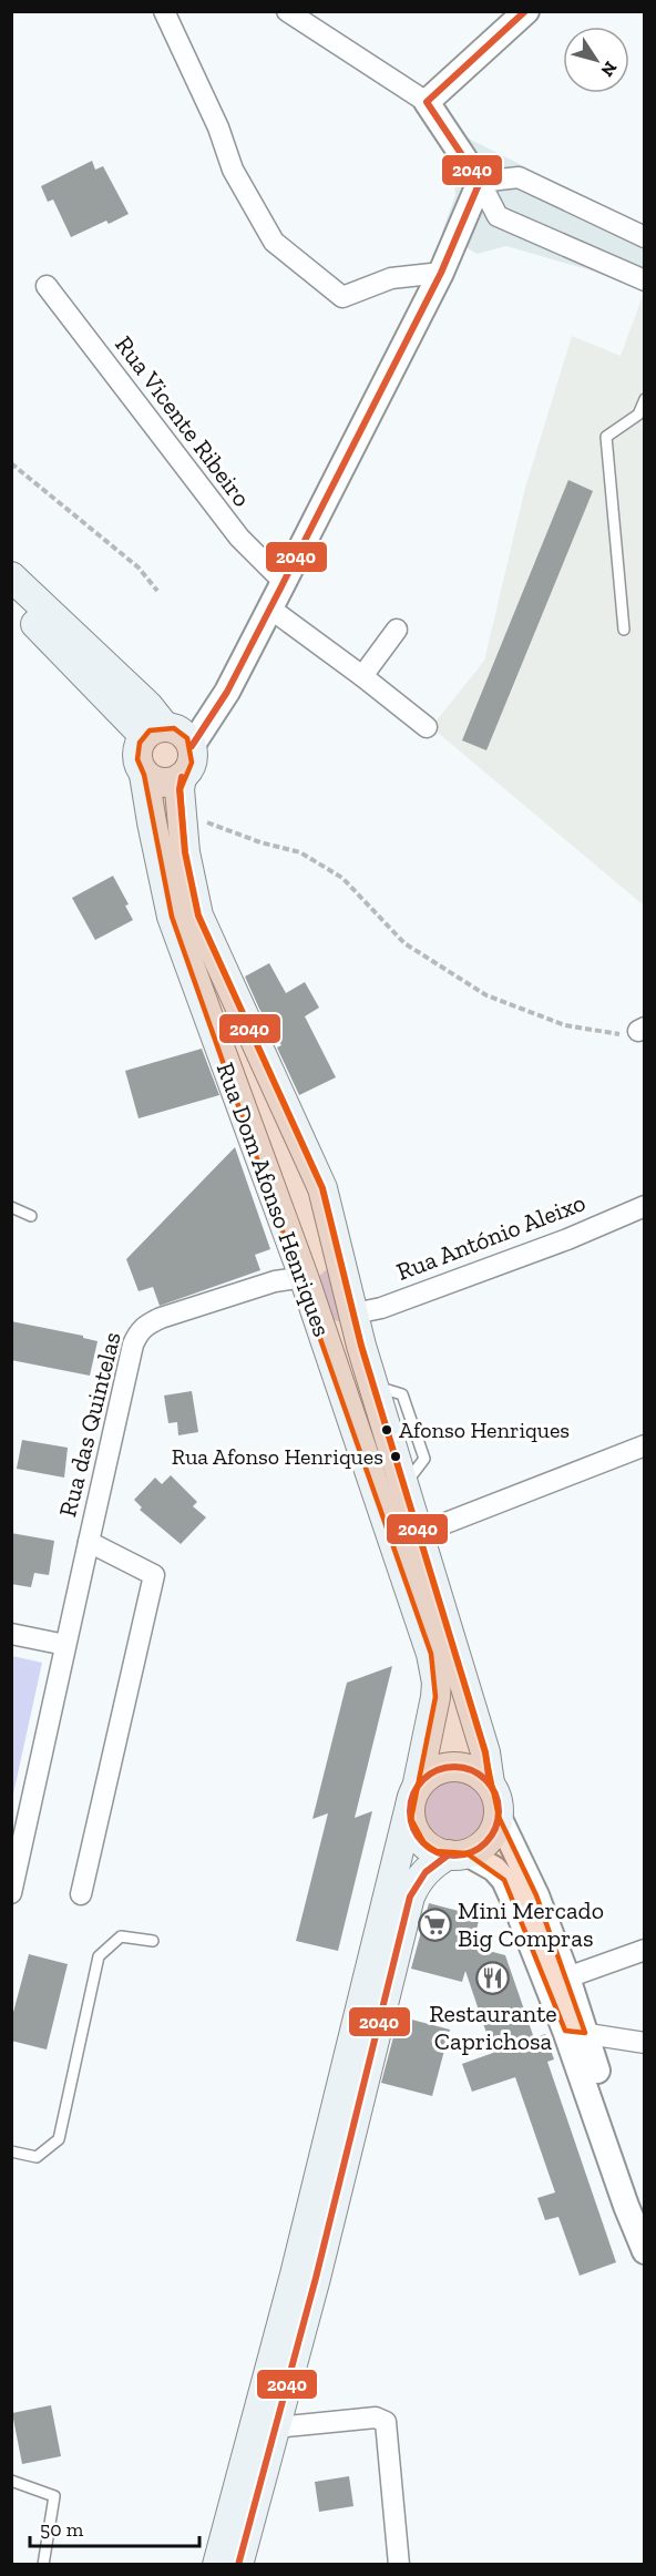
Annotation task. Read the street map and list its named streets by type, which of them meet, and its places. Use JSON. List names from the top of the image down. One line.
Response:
{"streets":{"main road":["Rua Dom Afonso Henriques"],"street":["Rua Vicente Ribeiro","Rua António Aleixo","Rua das Quintelas"]},"crossings":[["Rua Dom Afonso Henriques","Rua António Aleixo"],["Rua Dom Afonso Henriques","Rua das Quintelas"]],"places":{"other":["Afonso Henriques","Rua Afonso Henriques"],"supermarket":["Mini Mercado Big Compras"],"restaurant":["Restaurante Caprichosa"]},"lines":["transit line 2040"],"scale_bar":"50 m","north":"bottom right"}
